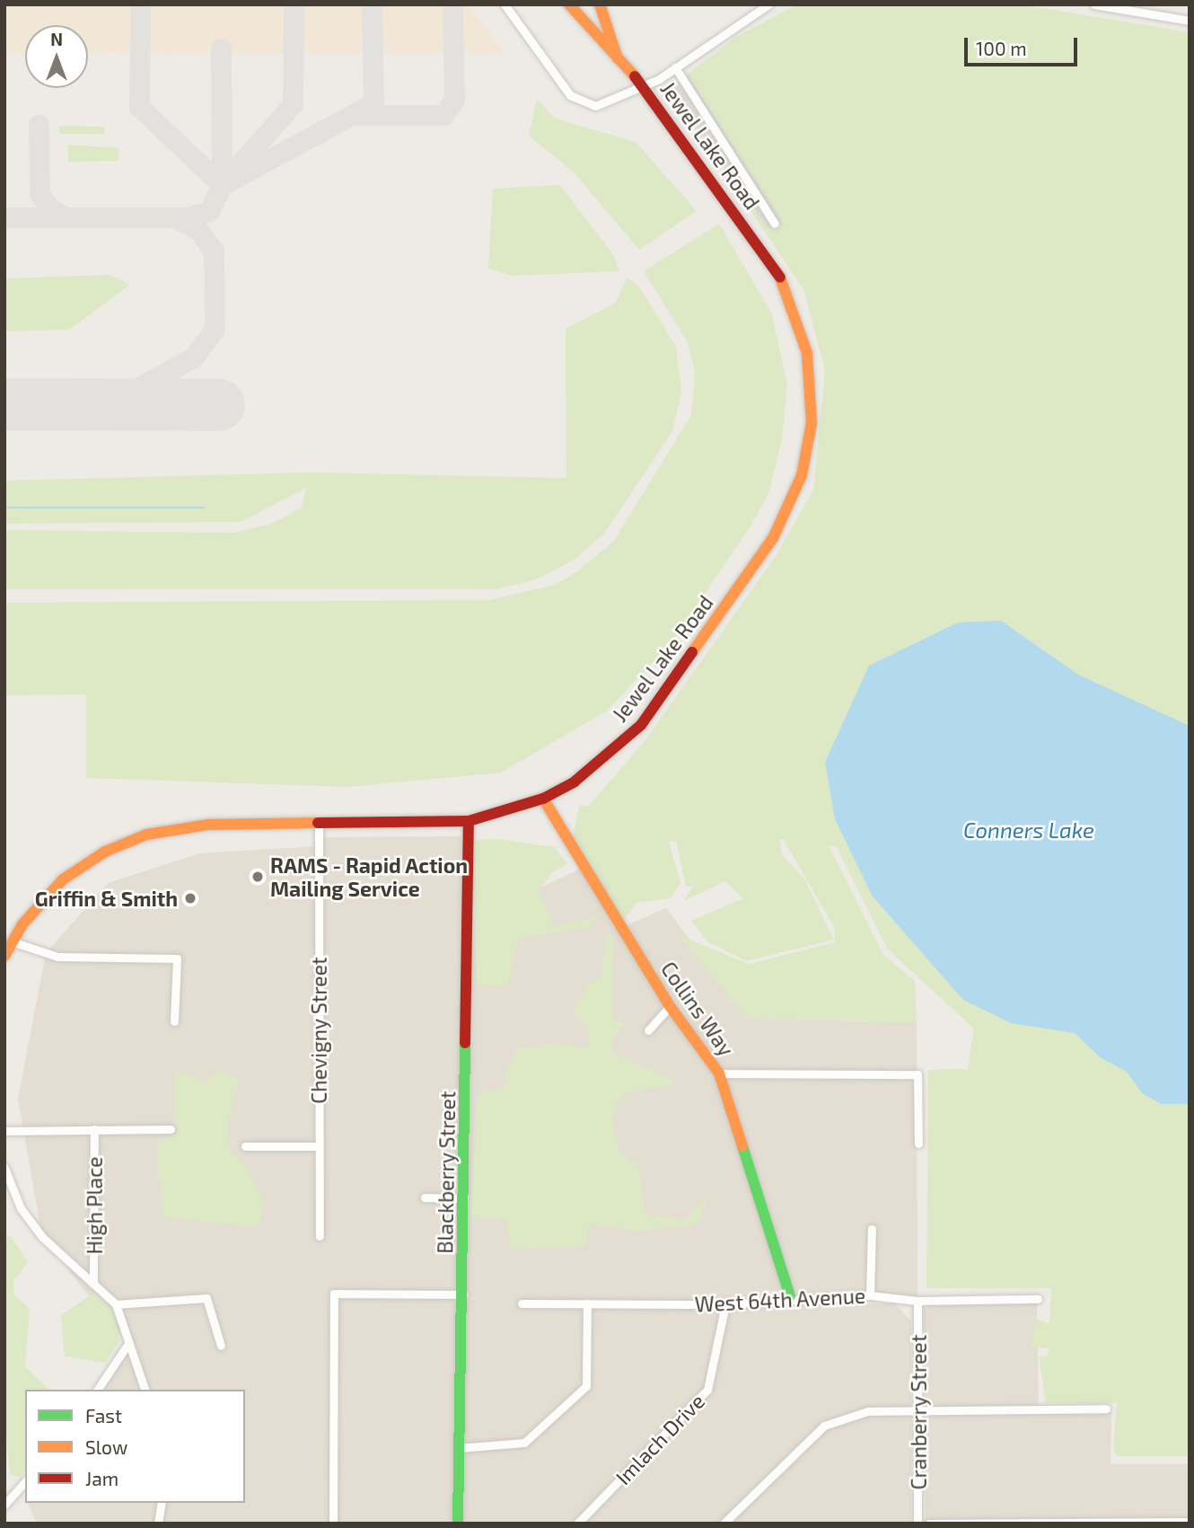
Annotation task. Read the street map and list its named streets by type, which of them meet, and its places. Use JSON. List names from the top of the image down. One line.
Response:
{"streets":{"main road":["Jewel Lake Road","Collins Way","Blackberry Street"],"street":["Chevigny Street","High Place","West 64th Avenue","Cranberry Street","Imlach Drive"]},"crossings":[["Jewel Lake Road","Collins Way"],["Jewel Lake Road","Chevigny Street"],["Jewel Lake Road","Blackberry Street"],["Collins Way","West 64th Avenue"],["West 64th Avenue","Cranberry Street"],["West 64th Avenue","Imlach Drive"]],"water":["Conners Lake"],"places":["RAMS - Rapid Action Mailing Service","Griffin & Smith"],"legend":["Fast","Slow","Jam"],"scale_bar":"100 m","north":"top"}
